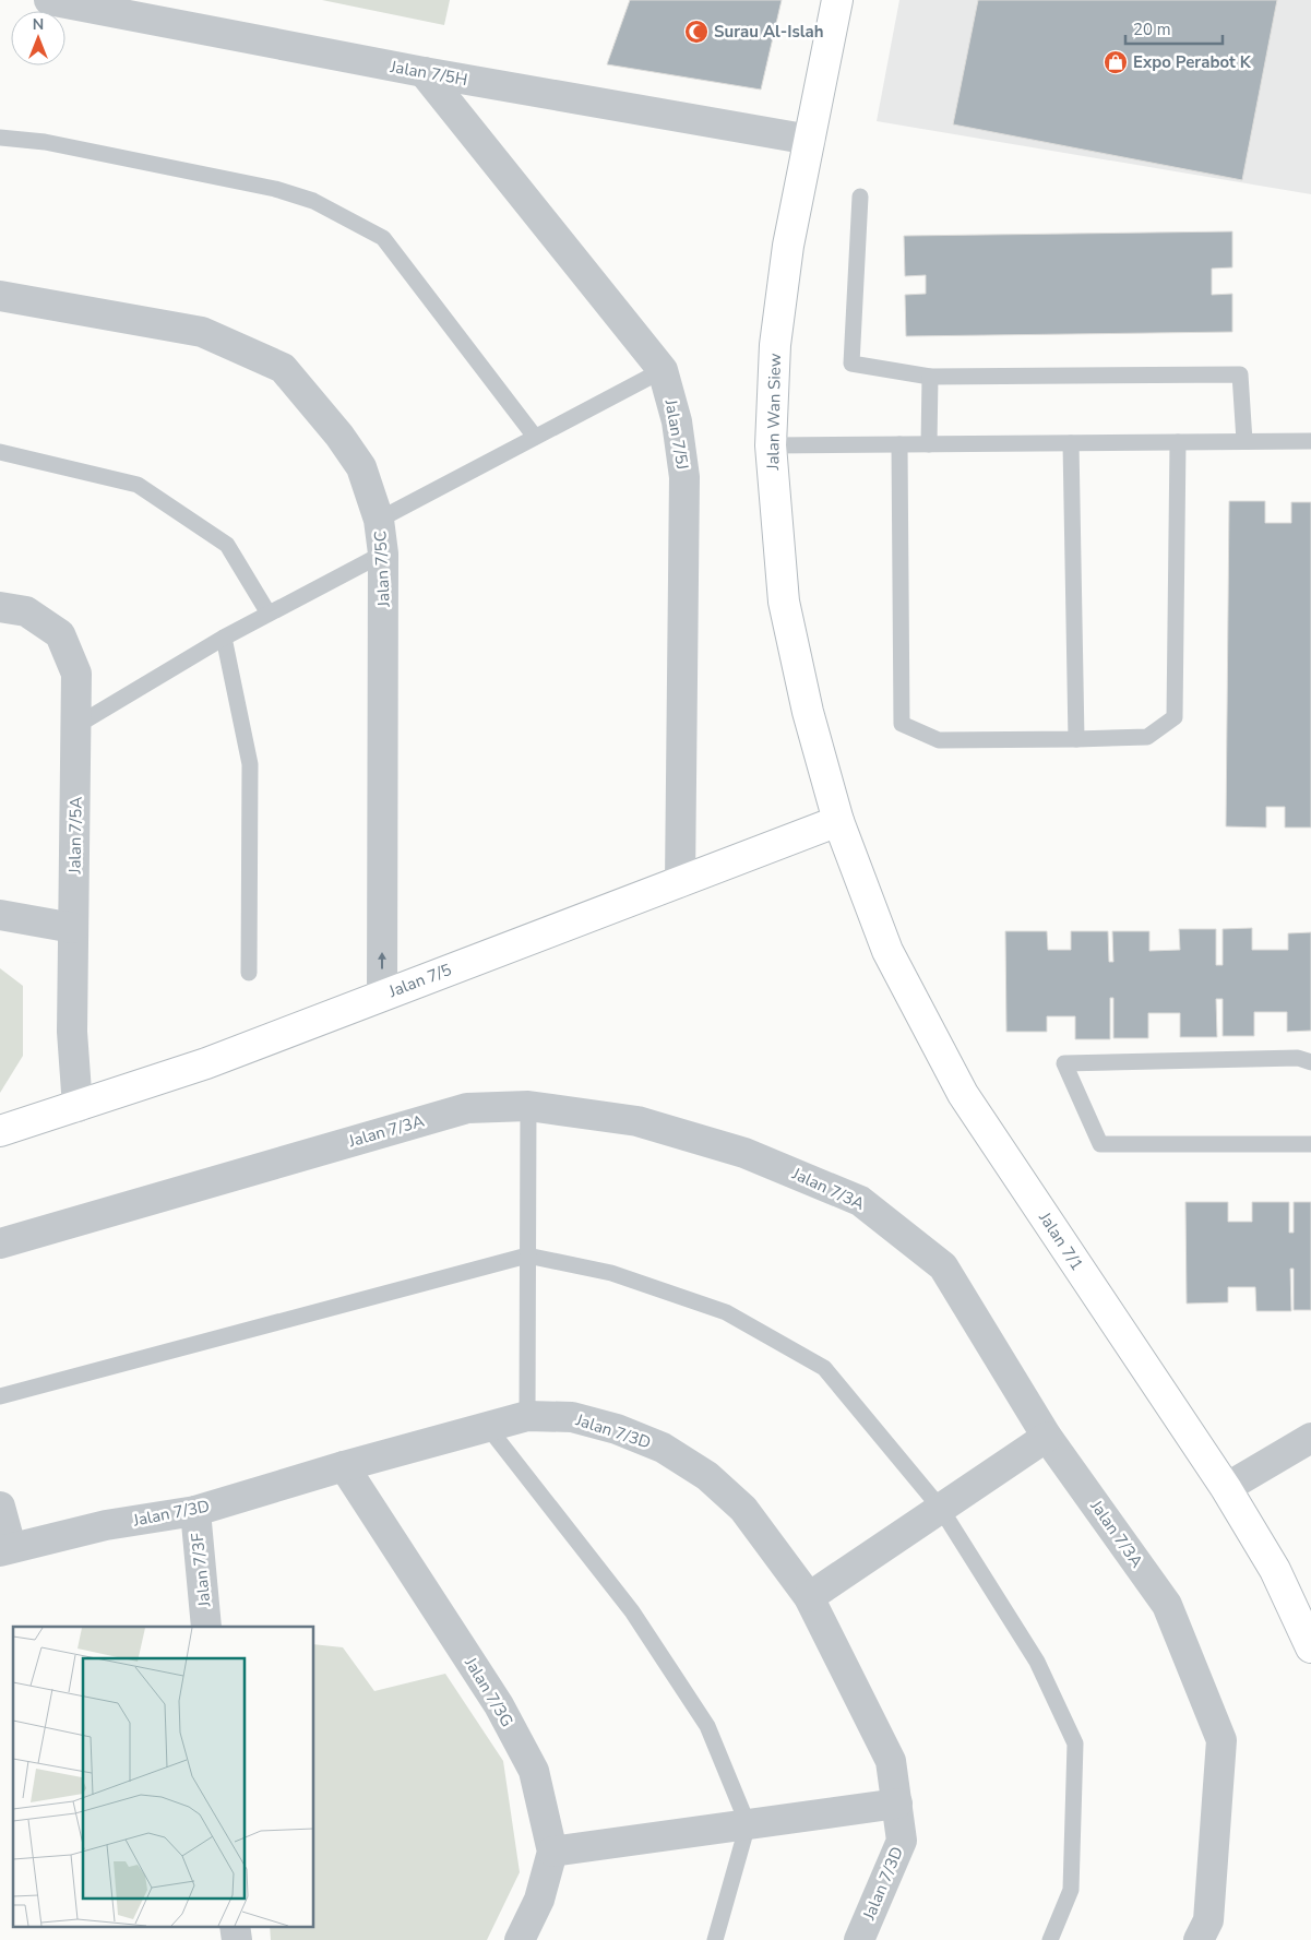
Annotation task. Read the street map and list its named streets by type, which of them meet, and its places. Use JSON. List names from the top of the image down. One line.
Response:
{"streets":{"street":["Jalan 7/5H","Jalan Wan Siew","Jalan 7/5J","Jalan 7/5C","Jalan 7/5A","Jalan 7/5","Jalan 7/3A","Jalan 7/1","Jalan 7/3D","Jalan 7/3F","Jalan 7/3G"]},"crossings":[["Jalan 7/5H","Jalan Wan Siew"],["Jalan 7/5H","Jalan 7/5J"],["Jalan Wan Siew","Jalan 7/5"],["Jalan Wan Siew","Jalan 7/1"],["Jalan 7/5J","Jalan 7/5"],["Jalan 7/5C","Jalan 7/5"],["Jalan 7/5A","Jalan 7/5"],["Jalan 7/5","Jalan 7/1"],["Jalan 7/3D","Jalan 7/3F"],["Jalan 7/3D","Jalan 7/3G"]],"one_way":["Jalan 7/5C"],"places":{"mosque":["Surau Al-Islah"],"shop":["Expo Perabot K"]},"scale_bar":"20 m","north":"top"}
